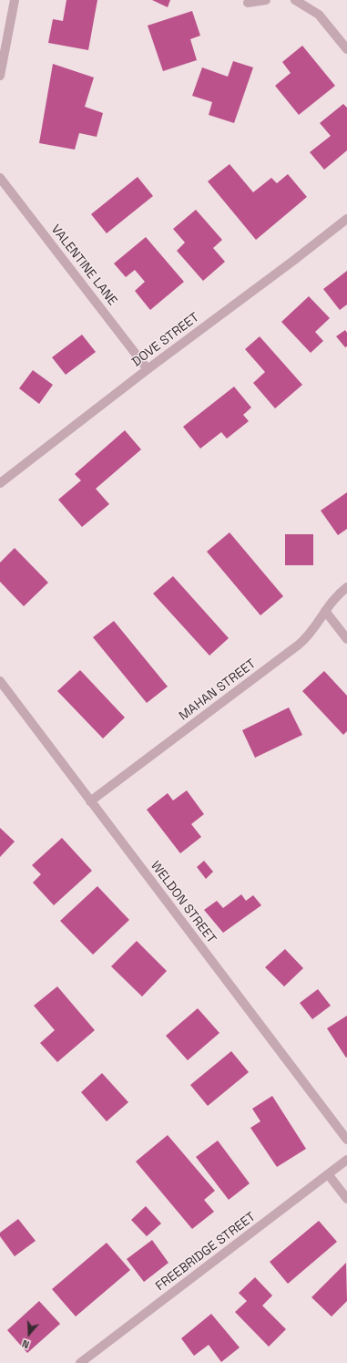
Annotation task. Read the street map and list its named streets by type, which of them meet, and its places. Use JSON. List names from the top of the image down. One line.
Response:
{"streets":{"street":["VALENTINE LANE","DOVE STREET","MAHAN STREET","WELDON STREET","FREEBRIDGE STREET"]},"crossings":[["VALENTINE LANE","DOVE STREET"],["MAHAN STREET","WELDON STREET"]],"north":"bottom"}
